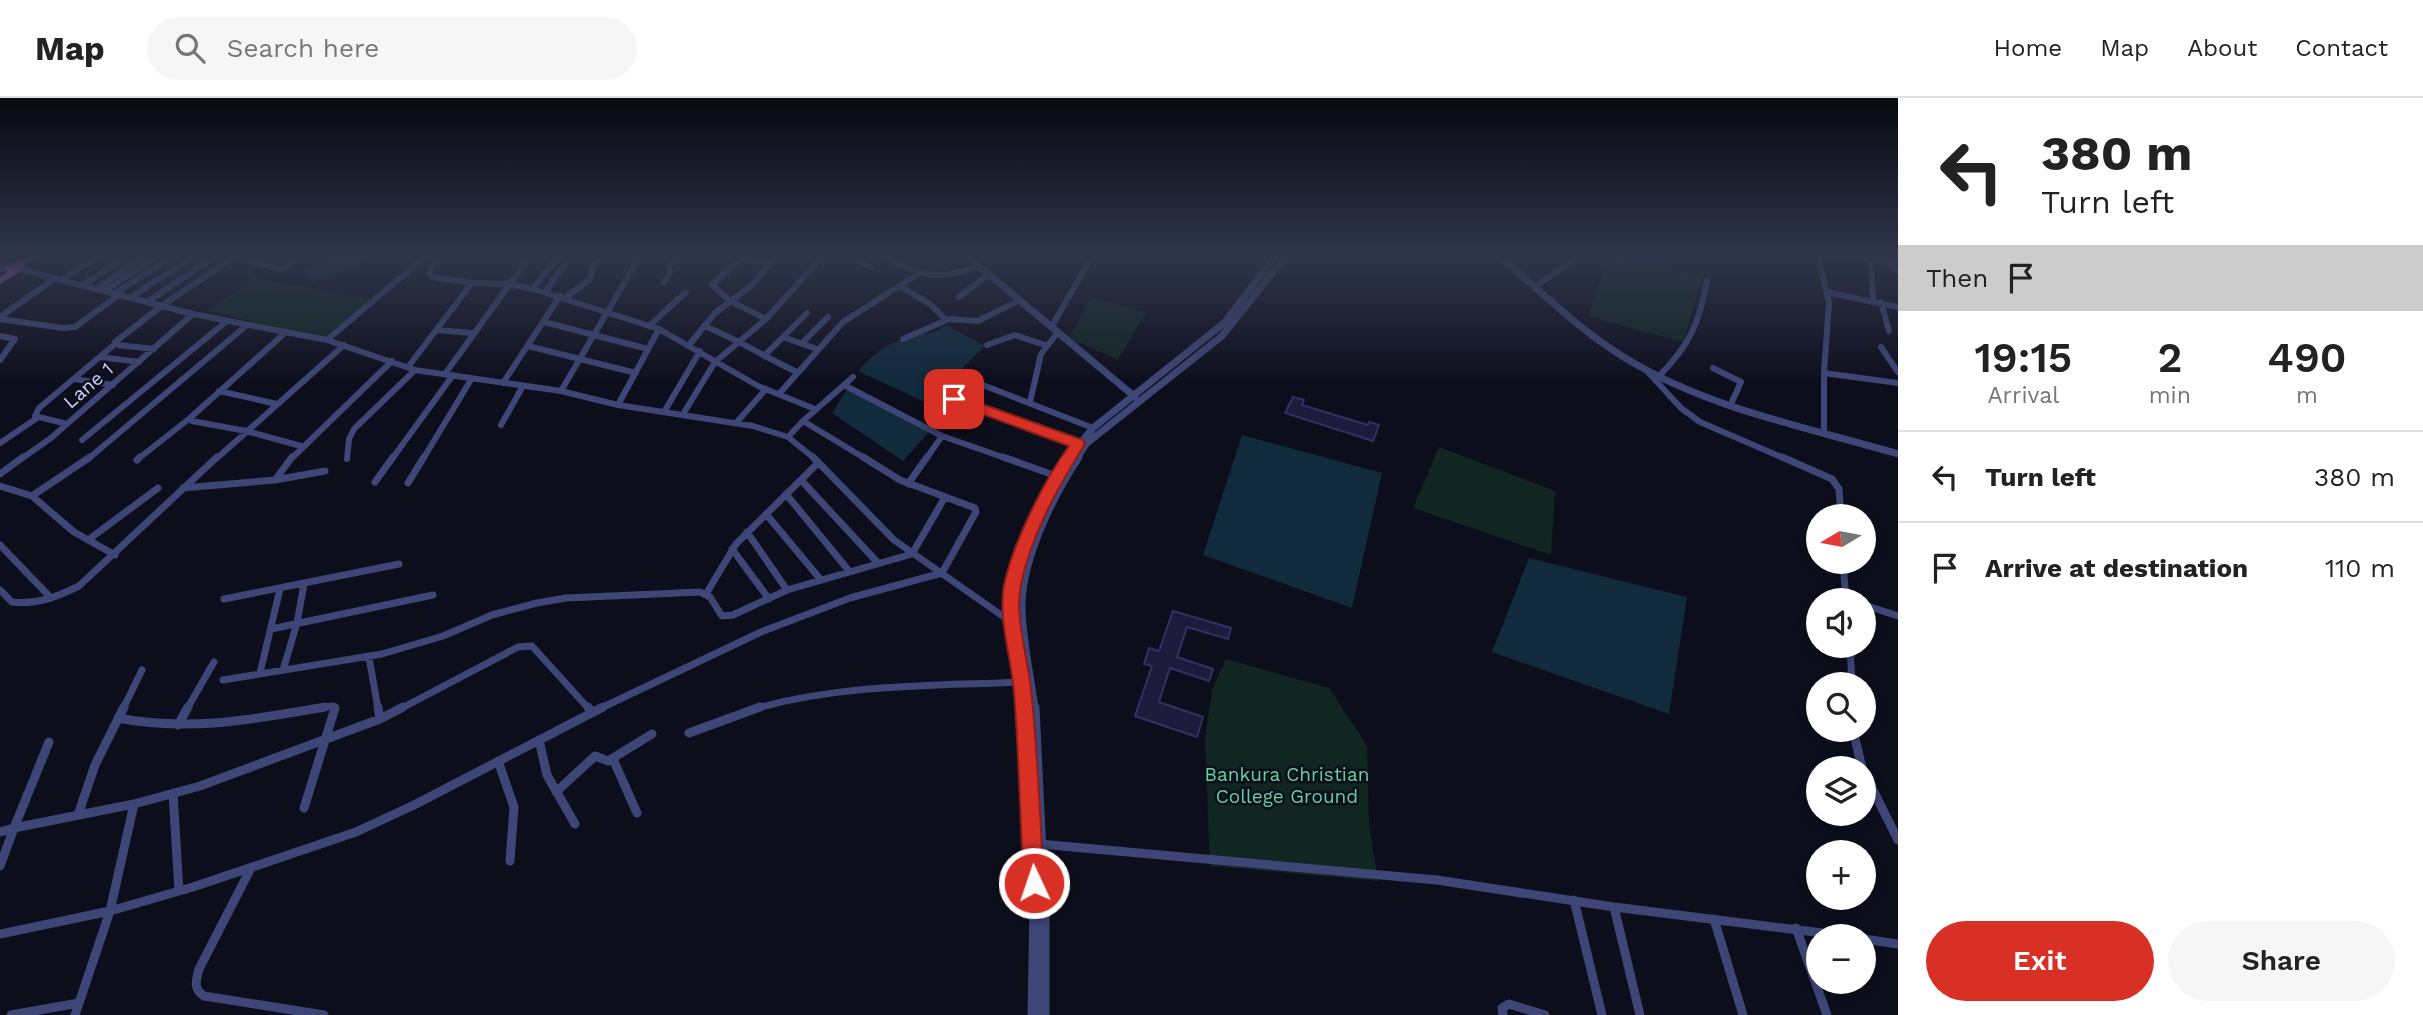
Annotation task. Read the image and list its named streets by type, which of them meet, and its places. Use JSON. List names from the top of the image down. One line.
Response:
{"streets":{"street":["Lane 1"]},"parks":["Bankura Christian College Ground"],"north":"left","page":{"header":"Map","search":"Search here","nav":["Home","Map","About","Contact"],"turn":["380 m","Turn left"],"then":"Then","eta":["19:15","Arrival","2","min","490","m"],"list":[{"name":"Turn left","value":"380 m"},{"name":"Arrive at destination","value":"110 m"}],"map_buttons":["+","−"],"buttons":["Exit","Share"]}}
